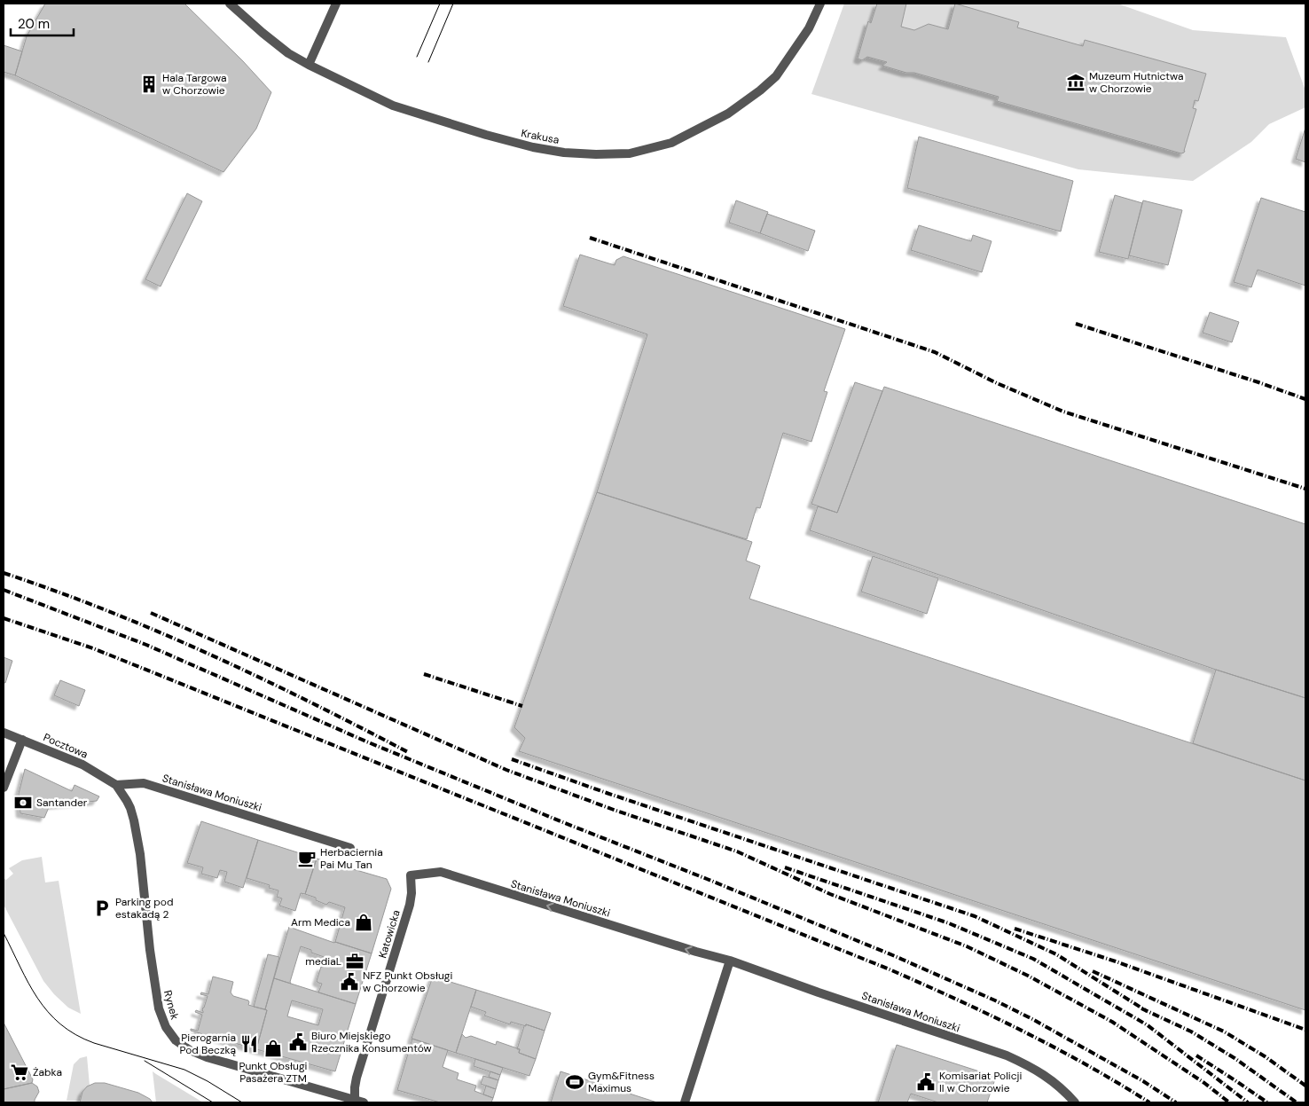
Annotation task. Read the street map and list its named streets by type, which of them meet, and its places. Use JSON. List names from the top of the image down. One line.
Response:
{"streets":{"street":["Krakusa","Pocztowa","Stanisława Moniuszki","Katowicka","Rynek"]},"crossings":[["Pocztowa","Stanisława Moniuszki"],["Pocztowa","Rynek"],["Stanisława Moniuszki","Katowicka"],["Stanisława Moniuszki","Rynek"],["Katowicka","Rynek"]],"places":{"museum":["Muzeum Hutnictwa w Chorzowie"],"building":["Hala Targowa w Chorzowie"],"bank":["Santander"],"cafe":["Herbaciernia Pai Mu Tan"],"parking":["Parking pod estakadą 2"],"shop":["Arm Medica","Punkt Obsługi Pasażera ZTM"],"office":["mediaL"],"public building":["NFZ Punkt Obsługi w Chorzowie","Biuro Miejskiego Rzecznika Konsumentów","Komisariat Policji II w Chorzowie"],"restaurant":["Pierogarnia Pod Beczką"],"supermarket":["Żabka"],"sports":["Gym&Fitness Maximus"]},"scale_bar":"20 m"}
